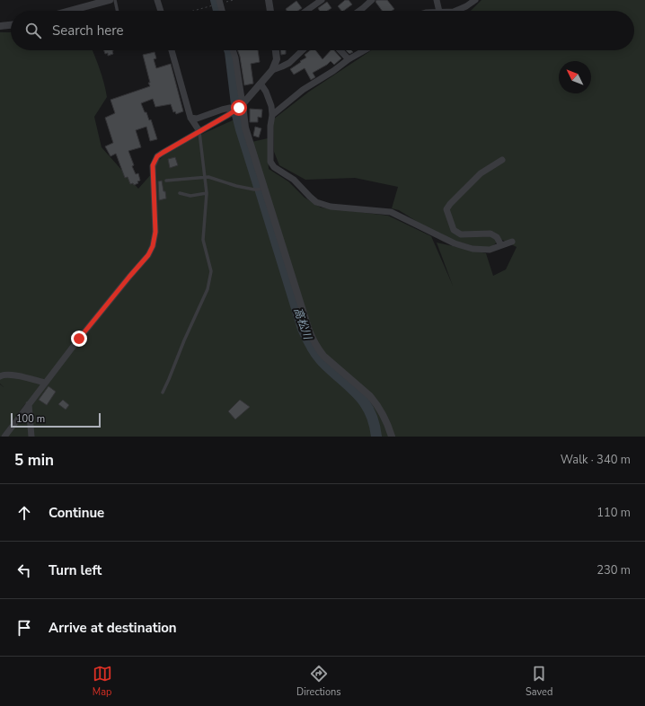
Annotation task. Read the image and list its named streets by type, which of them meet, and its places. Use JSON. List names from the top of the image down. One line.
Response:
{"water":["高松川"],"scale_bar":"100 m","north":"top left","page":{"search":"Search here","scale":"100 m","heading":["5 min","Walk · 340 m"],"list":[["Continue","110 m"],["Turn left","230 m"],"Arrive at destination"],"nav":["Map","Directions","Saved"]}}
